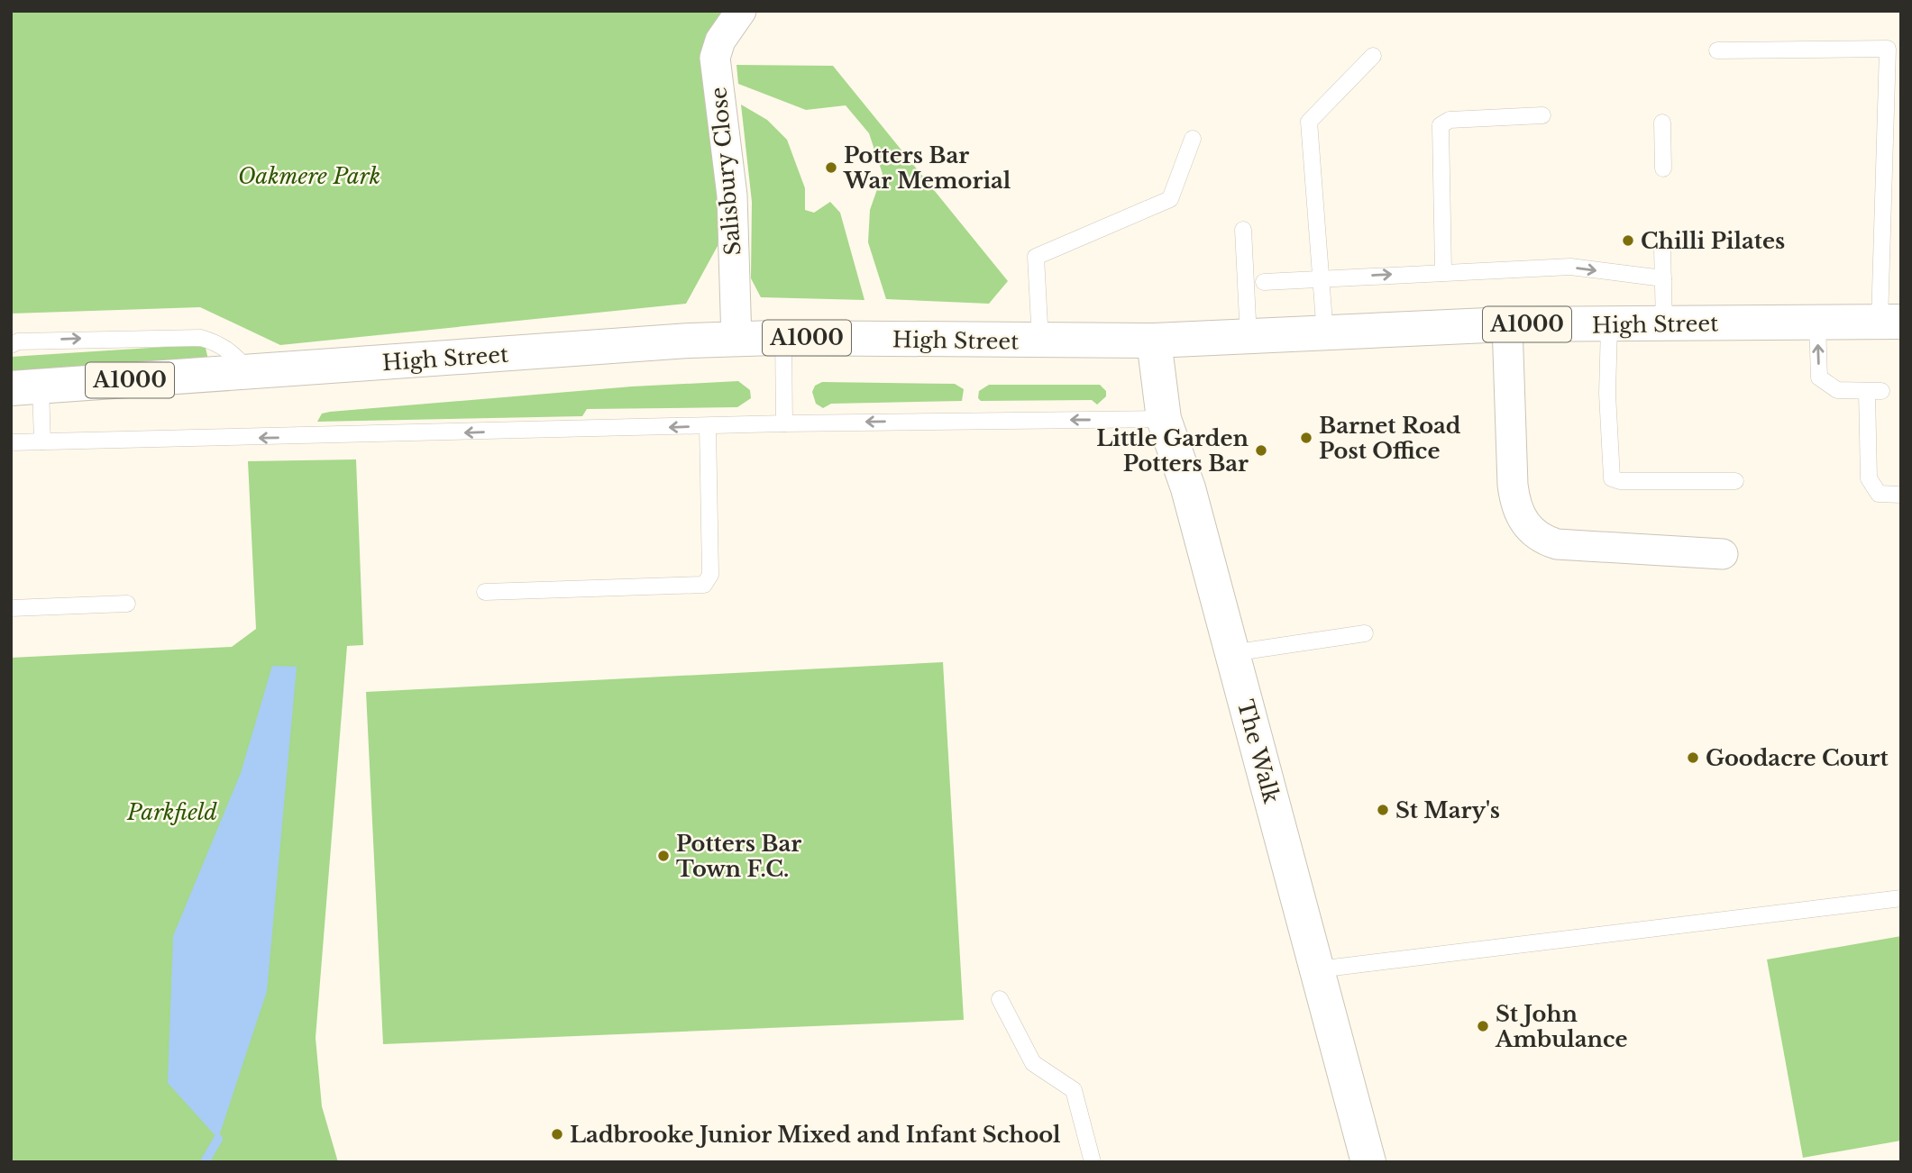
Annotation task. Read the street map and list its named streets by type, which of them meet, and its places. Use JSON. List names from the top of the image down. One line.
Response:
{"streets":{"main road":["A1000","High Street","The Walk"],"street":["Salisbury Close"]},"crossings":[["Salisbury Close","High Street"],["High Street","The Walk"]],"parks":["Oakmere Park","Parkfield"],"places":["Potters Bar War Memorial","Chilli Pilates","Barnet Road Post Office","Little Garden Potters Bar","Goodacre Court","St Mary's","Potters Bar Town F.C.","St John Ambulance","Ladbrooke Junior Mixed and Infant School"]}
